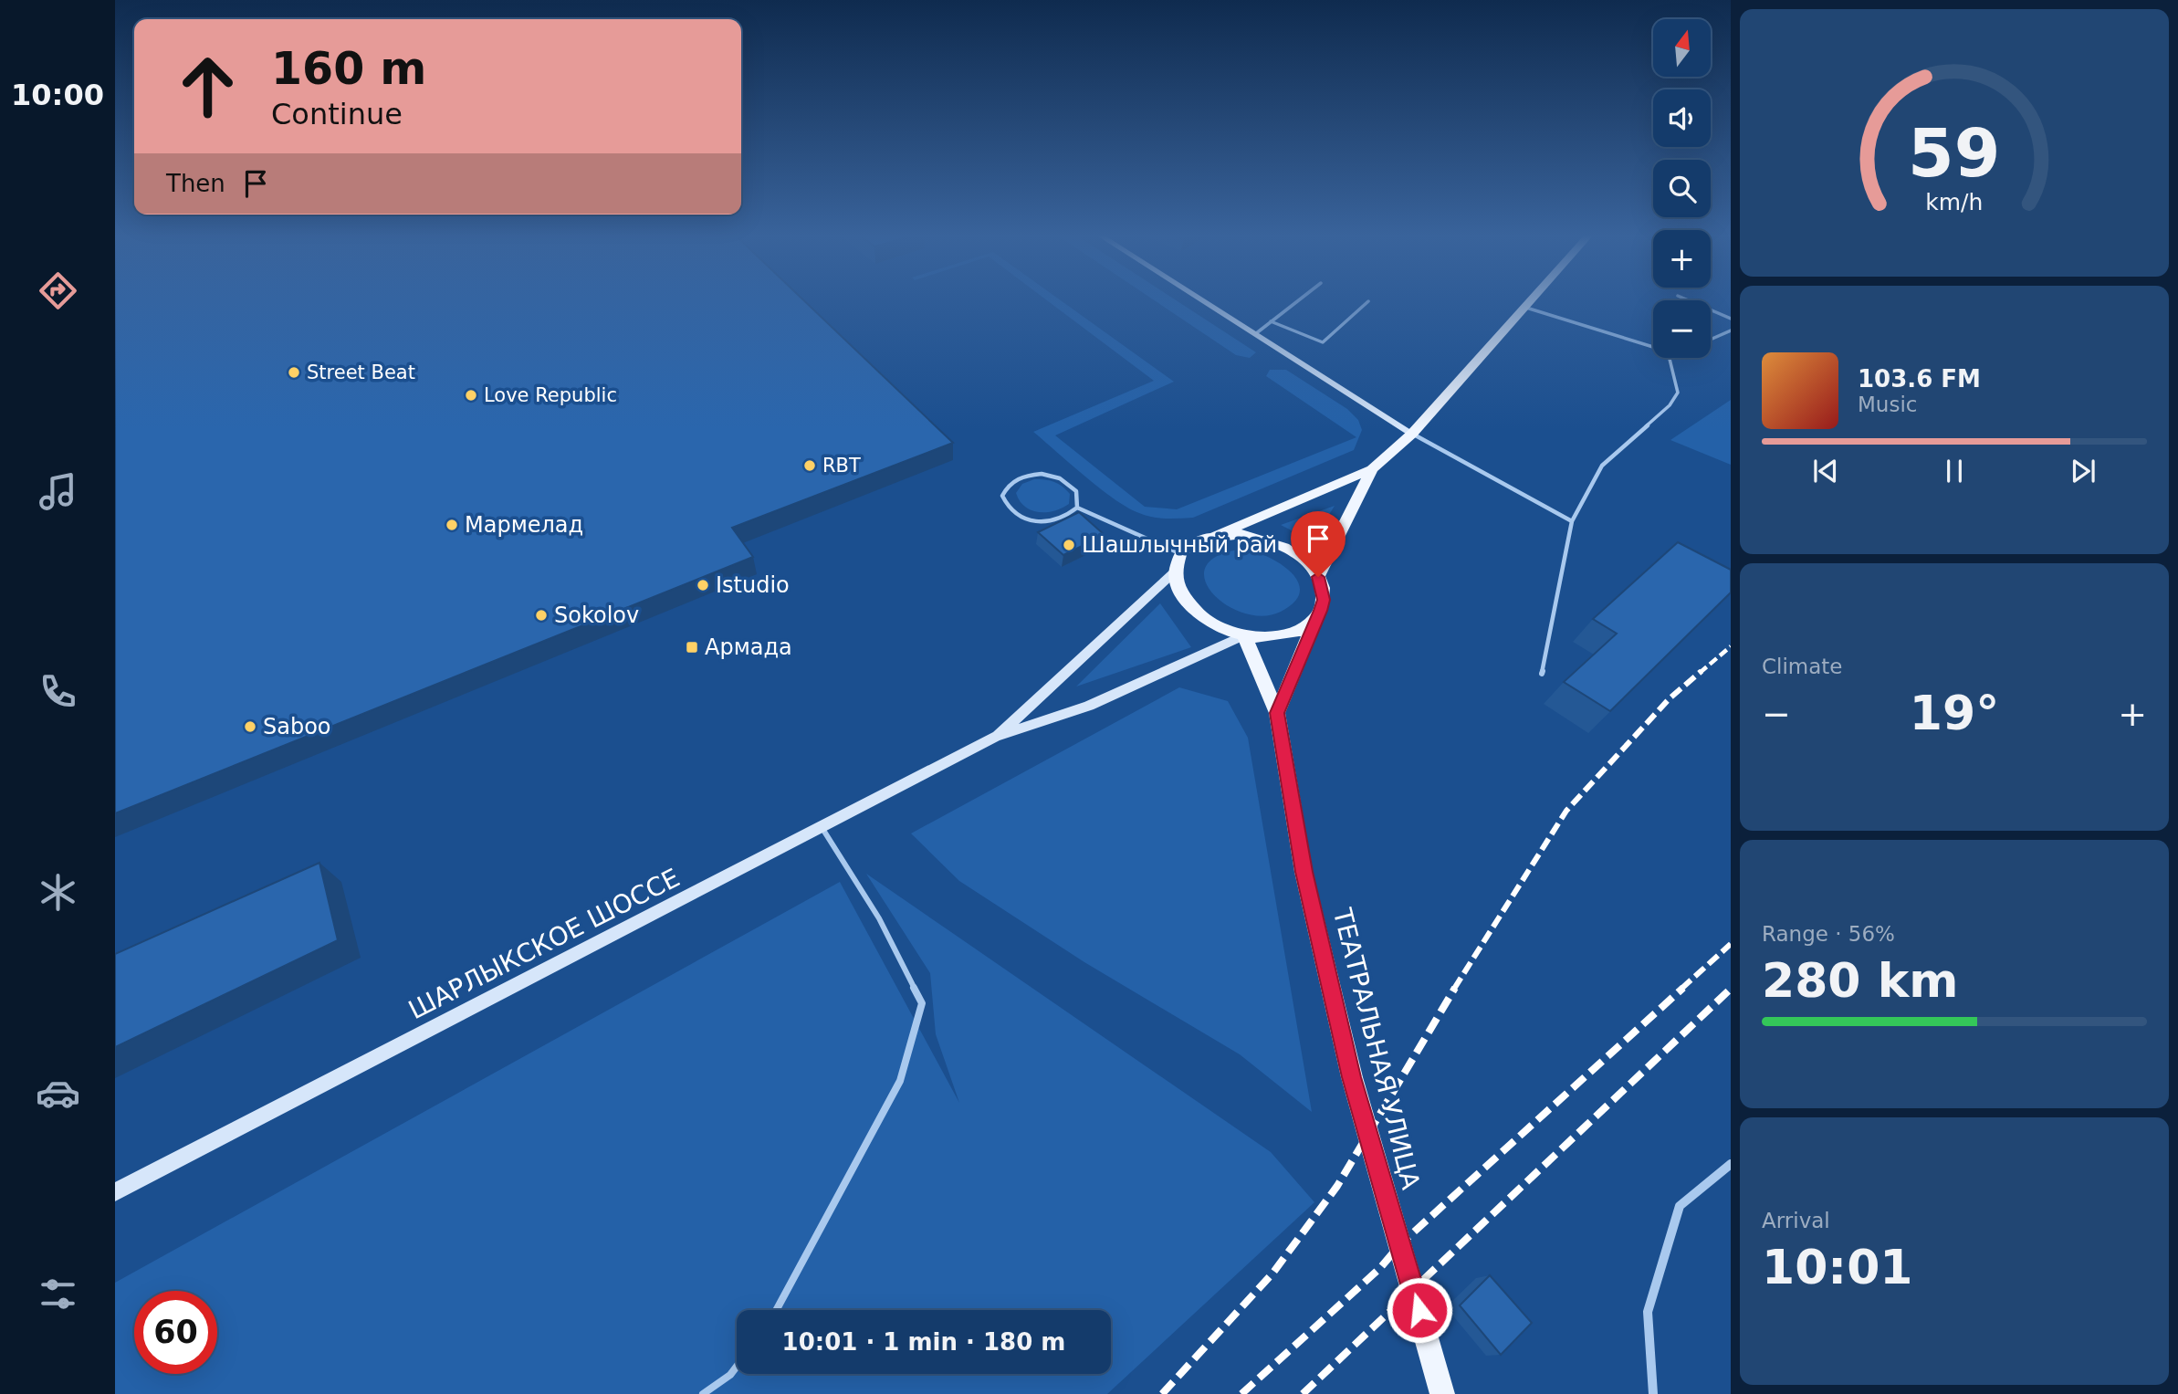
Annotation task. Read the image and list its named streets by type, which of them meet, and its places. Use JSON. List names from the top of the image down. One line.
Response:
{"streets":{"main road":["ТЕАТРАЛЬНАЯ УЛИЦА"],"street":["ШАРЛЫКСКОЕ ШОССЕ"]},"crossings":[["ШАРЛЫКСКОЕ ШОССЕ","ТЕАТРАЛЬНАЯ УЛИЦА"]],"places":{"other":["Street Beat","Love Republic","RBT","Мармелад","Шашлычный рай","Istudio","Sokolov","Saboo"],"transit":["Армада"]},"north":"top","page":{"tabs":"10:00","map_buttons":["+","−"],"turn":["160 m","Continue"],"then":"Then","song":["103.6 FM","Music"],"tile":["Climate",["Range · 56%","280 km"],["Arrival","10:01"]],"heat":["−","19°","+"],"limit":"60","trip":"10:01 · 1 min · 180 m","gauge":["59","km/h"]}}
